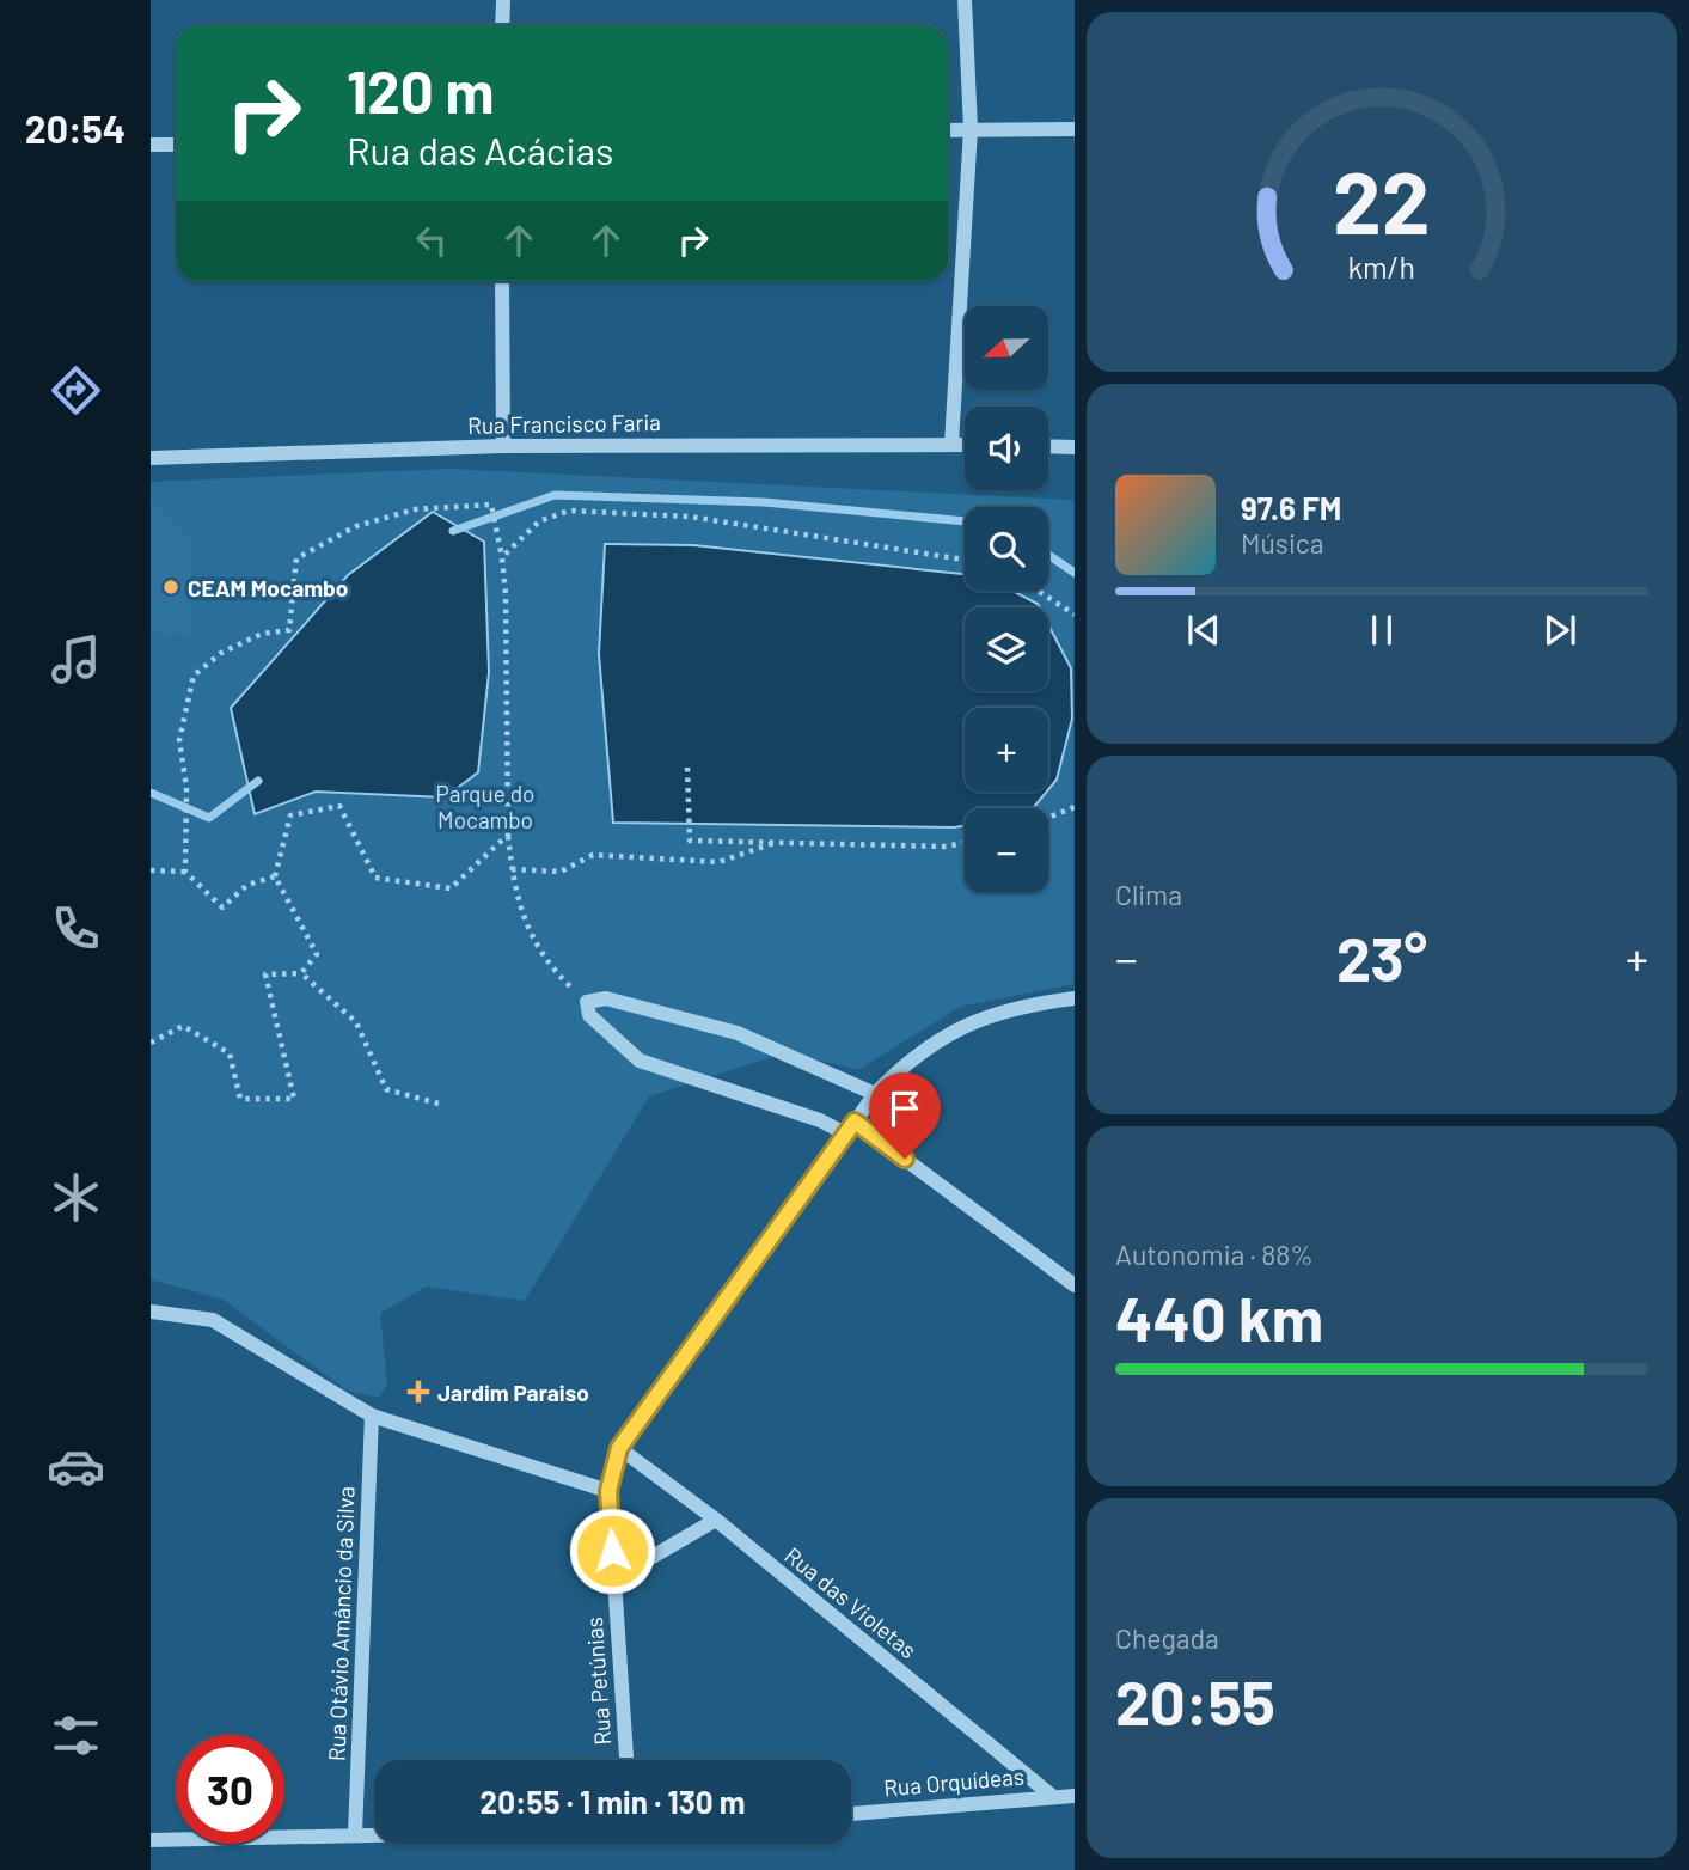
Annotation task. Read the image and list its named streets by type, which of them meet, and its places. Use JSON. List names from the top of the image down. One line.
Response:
{"streets":{"street":["Rua Francisco Faria","Rua das Violetas","Rua Otávio Amâncio da Silva","Rua Petúnias","Rua Orquídeas"]},"crossings":[["Rua das Violetas","Rua Petúnias"],["Rua das Violetas","Rua Orquídeas"]],"parks":["Parque do Mocambo"],"places":{"other":["CEAM Mocambo"],"health":["Jardim Paraiso"]},"north":"left","page":{"tabs":"20:54","turn":["120 m","Rua das Acácias"],"map_buttons":["+","−"],"song":["97.6 FM","Música"],"tile":["Clima",["Autonomia · 88%","440 km"],["Chegada","20:55"]],"heat":["−","23°","+"],"limit":"30","trip":"20:55 · 1 min · 130 m","gauge":["22","km/h"]}}
